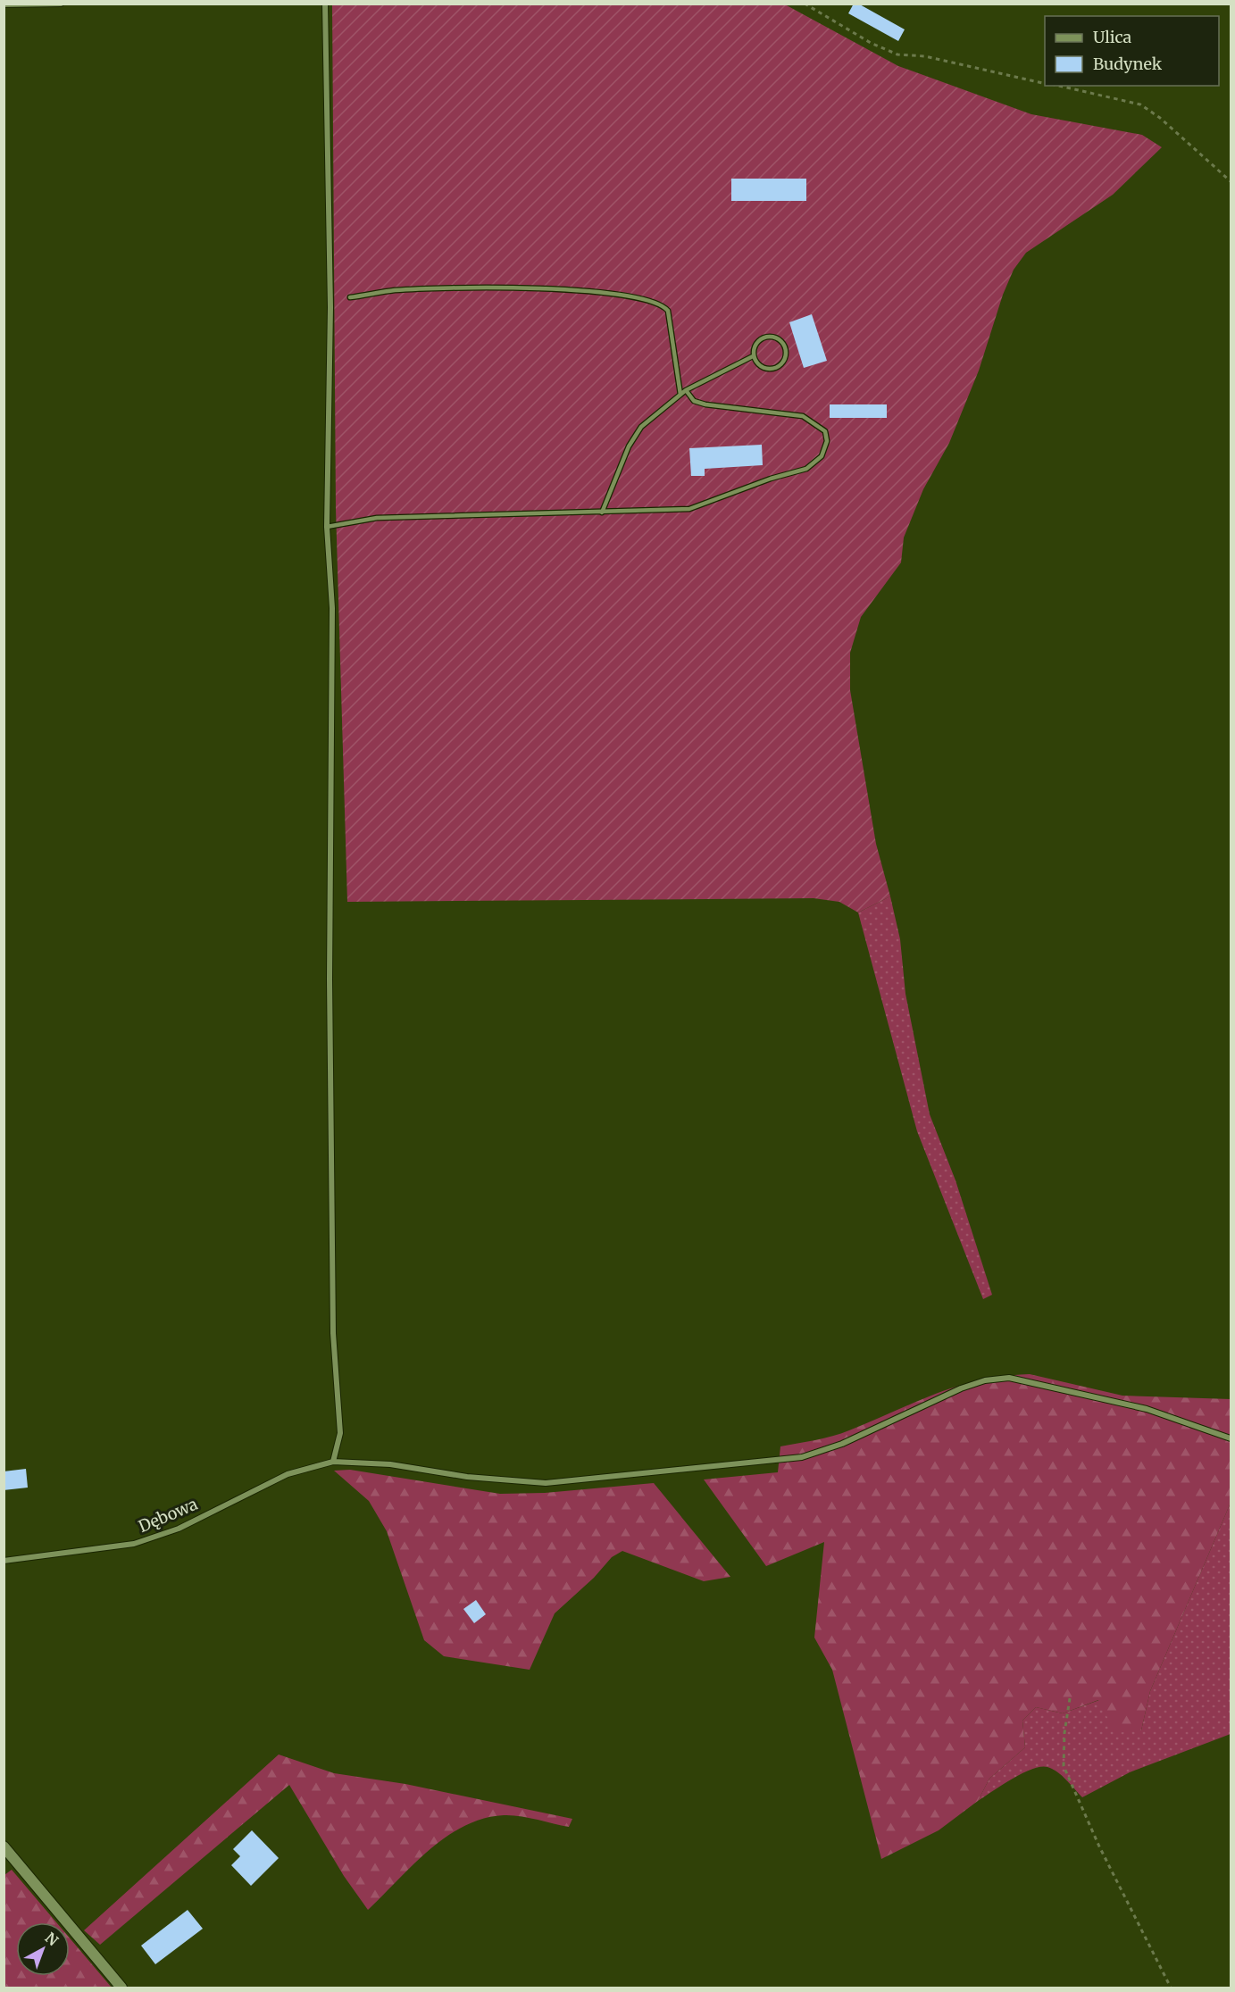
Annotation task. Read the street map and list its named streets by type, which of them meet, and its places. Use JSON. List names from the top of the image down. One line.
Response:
{"streets":{"street":["Dębowa"]},"legend":["Ulica","Budynek"],"north":"top right"}
